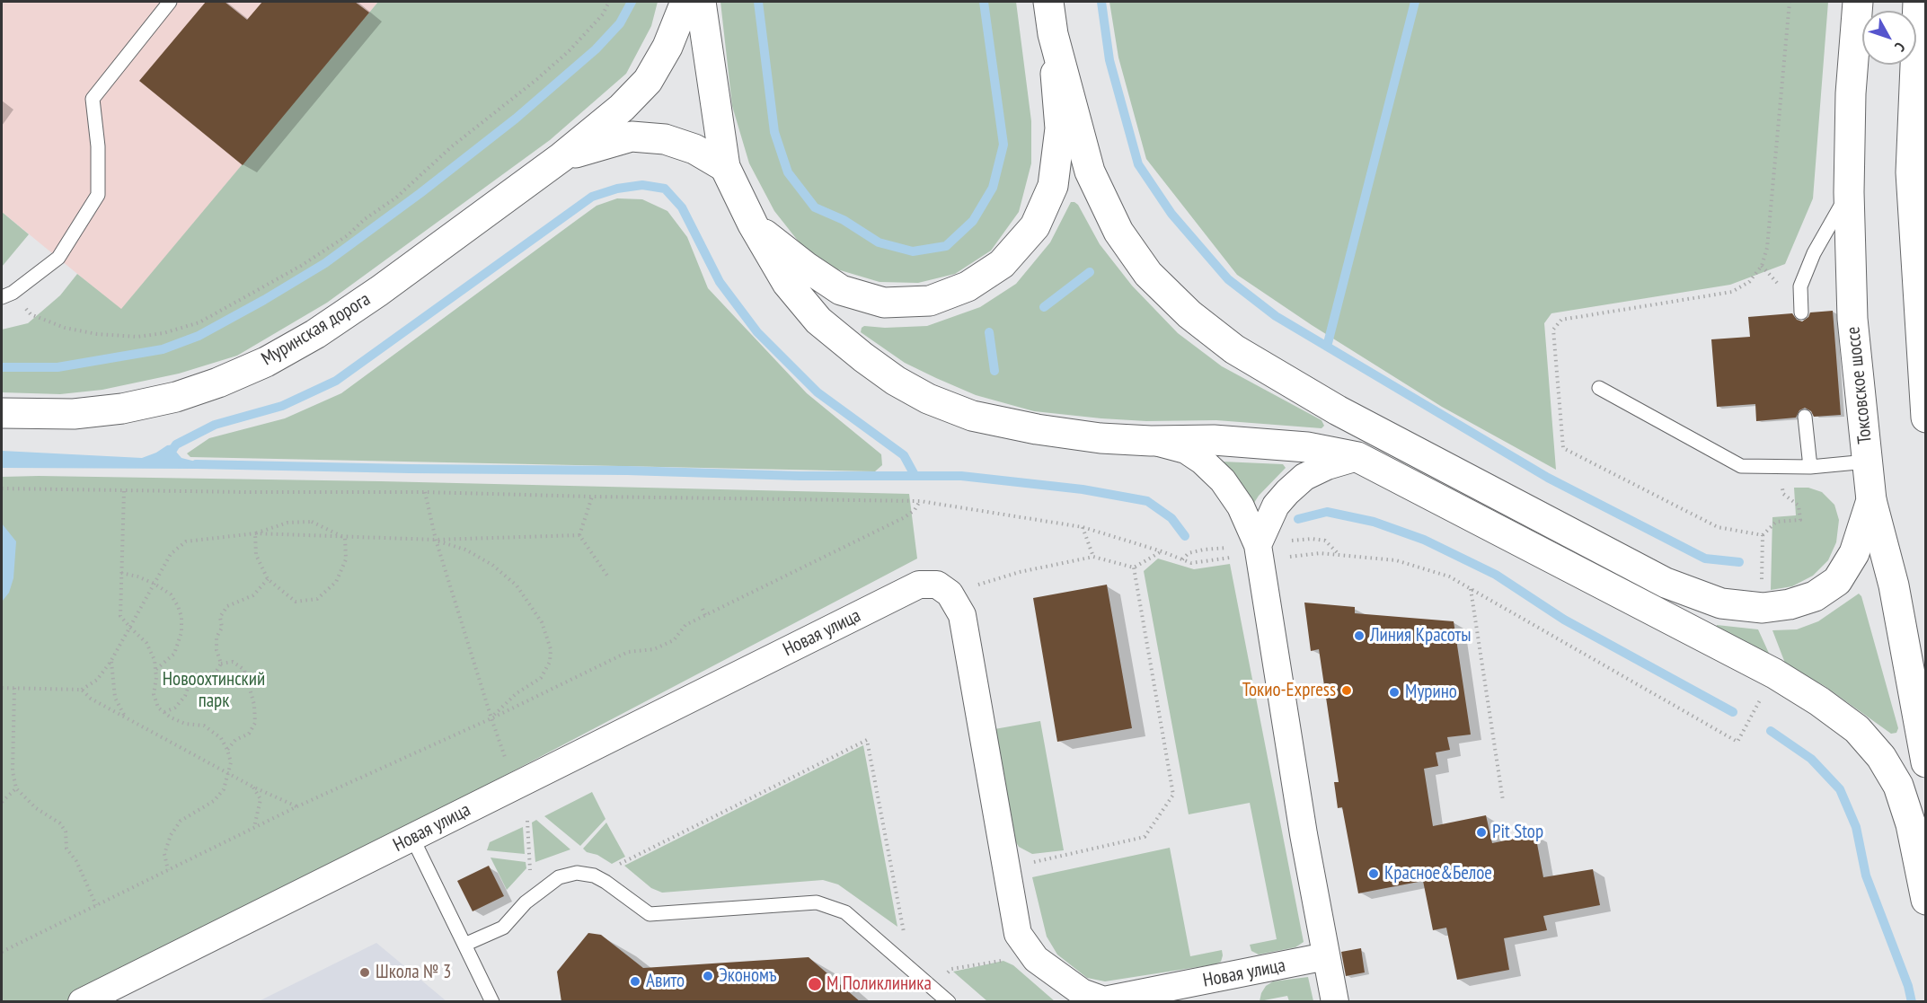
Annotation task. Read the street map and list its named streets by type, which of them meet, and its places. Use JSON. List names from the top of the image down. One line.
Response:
{"streets":{"main road":["Муринская дорога","Токсовское шоссе"],"street":["Новая улица"]},"parks":["Новоохтинский парк"],"places":["Линия Красоты","Токио-Express","Мурино","Pit Stop","Красное&Белое","Школа № 3","Экономъ","Авито","М Поликлиника"],"north":"bottom right"}
